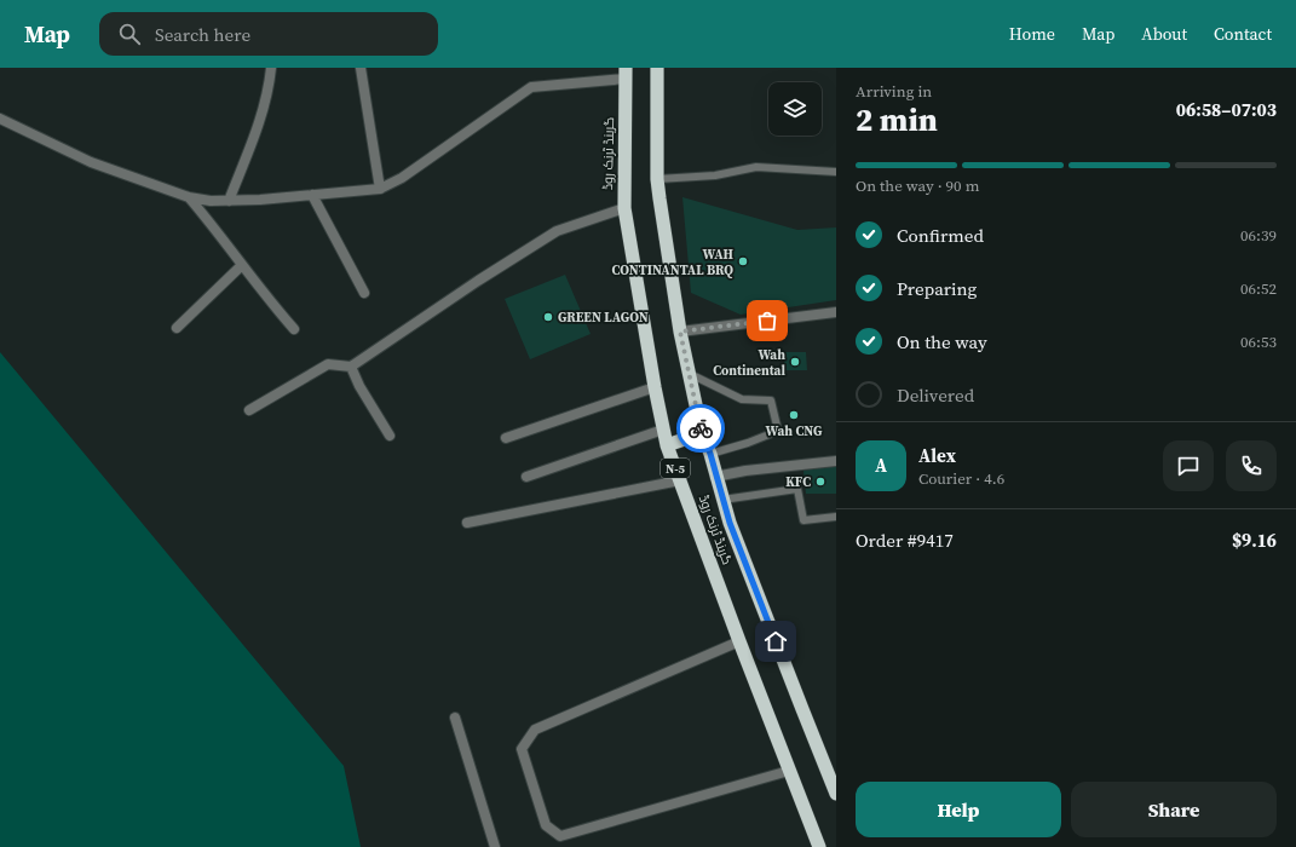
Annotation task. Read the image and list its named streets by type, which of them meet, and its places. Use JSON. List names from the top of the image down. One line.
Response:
{"streets":{"highway":["گرینڈ ٹرنک روڈ","N-5"]},"places":["WAH CONTINANTAL BRQ","GREEN LAGON","Wah Continental","Wah CNG","KFC"],"page":{"header":"Map","search":"Search here","nav":["Home","Map","About","Contact"],"heading":["2 min","Arriving in","06:58–07:03"],"panel":["Alex","Courier · 4.6","Order #9417","$9.16"],"bar":"On the way · 90 m","list":[["Confirmed","06:39"],["Preparing","06:52"],["On the way","06:53"],"Delivered"],"round":"A","buttons":["Help","Share"]}}
